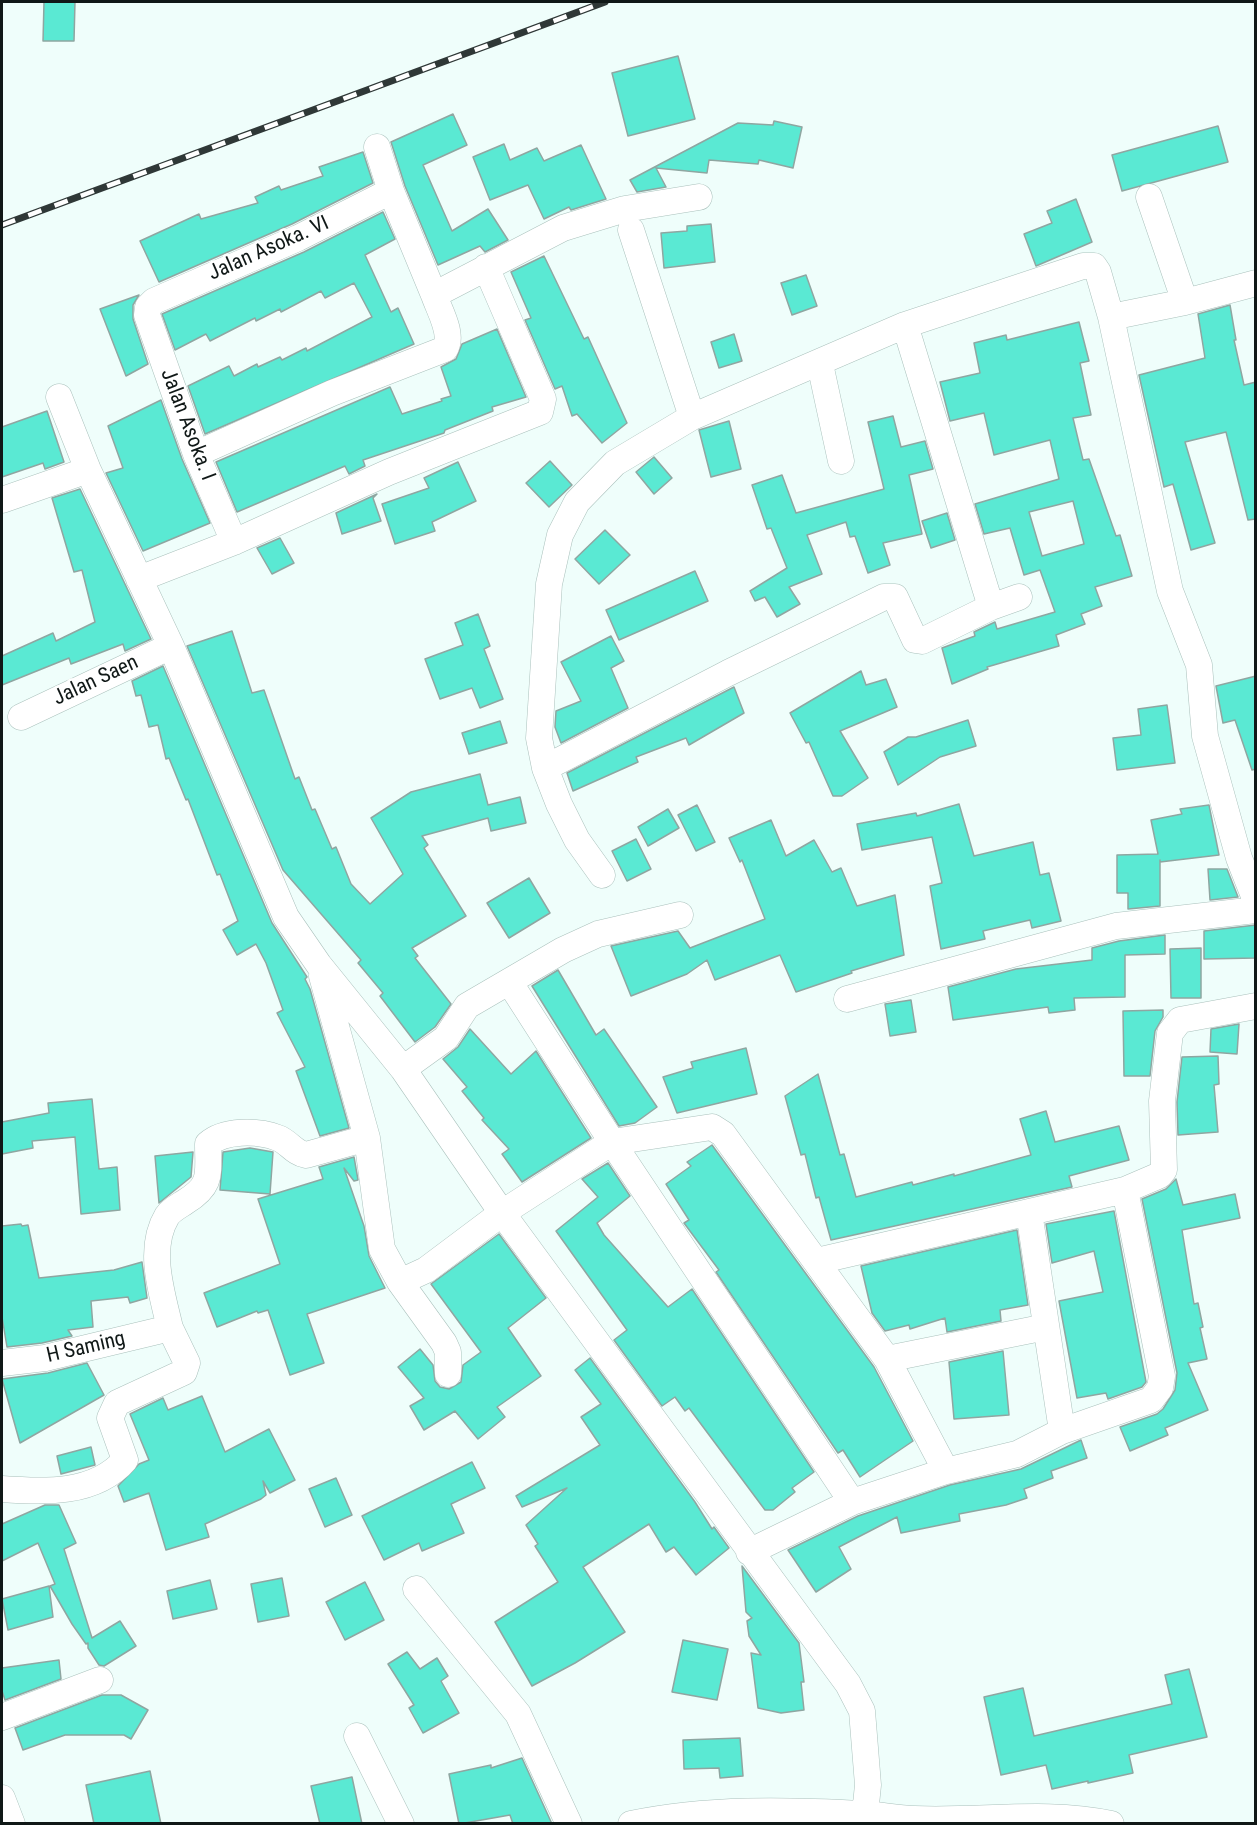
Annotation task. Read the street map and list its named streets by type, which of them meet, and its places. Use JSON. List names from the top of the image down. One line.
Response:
{"streets":{"street":["Jalan Asoka. VI","Jalan Asoka. I","Jalan Saen","H Saming"]},"crossings":[["Jalan Asoka. VI","Jalan Asoka. I"]]}
